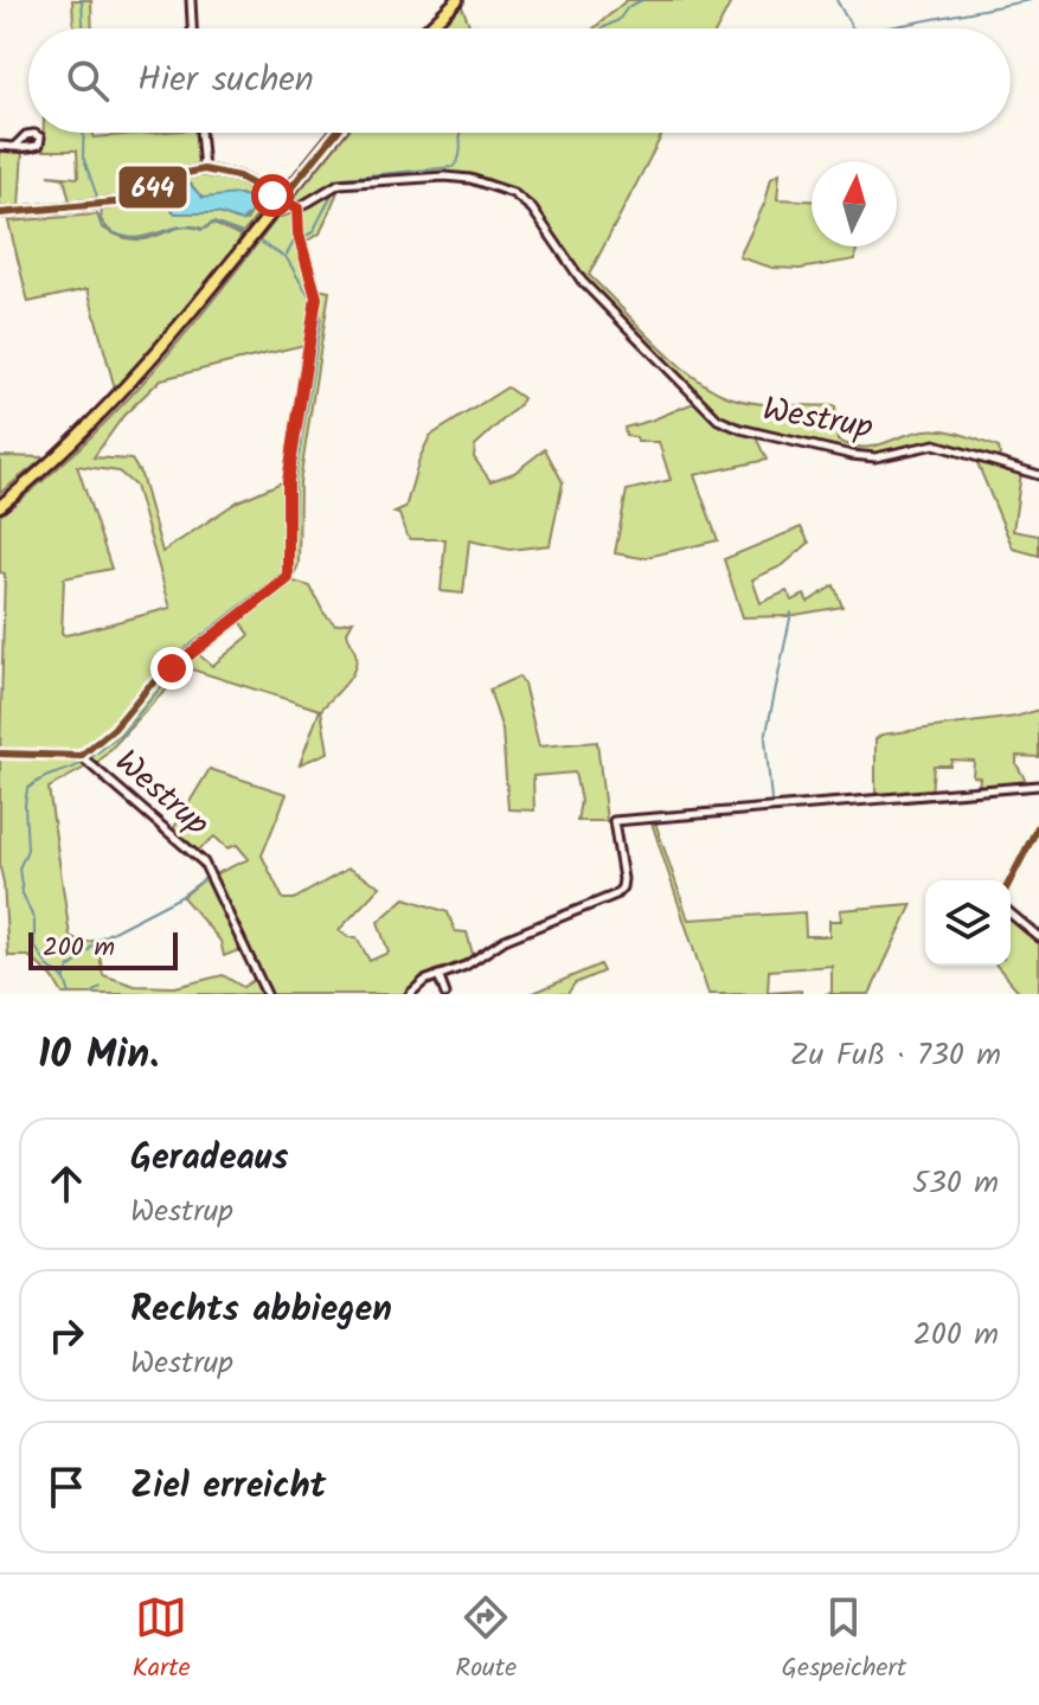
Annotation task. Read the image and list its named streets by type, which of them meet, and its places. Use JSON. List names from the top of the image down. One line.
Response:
{"streets":{"street":["Westrup"]},"lines":["transit line 644"],"scale_bar":"200 m","north":"top","page":{"search":"Hier suchen","scale":"200 m","heading":["10 Min.","Zu Fuß · 730 m"],"list":[["Geradeaus","Westrup","530 m"],["Rechts abbiegen","Westrup","200 m"],"Ziel erreicht"],"nav":["Karte","Route","Gespeichert"]}}
